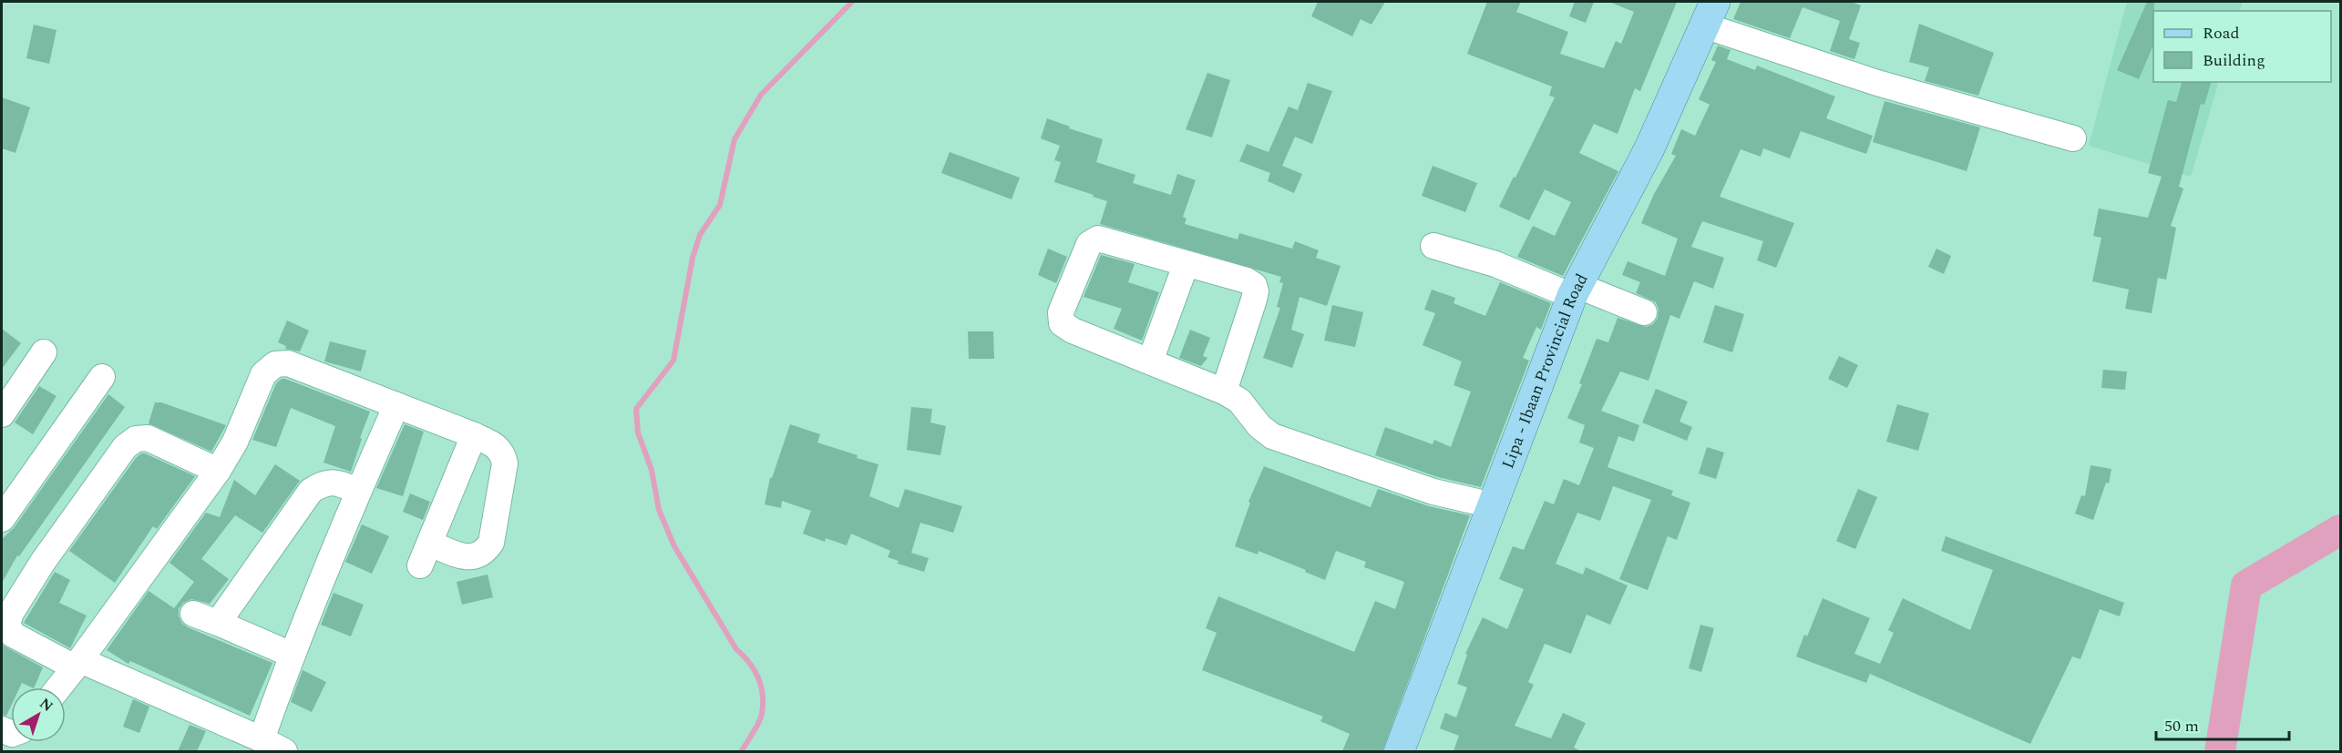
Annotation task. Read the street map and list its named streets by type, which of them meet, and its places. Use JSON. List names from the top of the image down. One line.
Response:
{"streets":{"main road":["Lipa - Ibaan Provincial Road"]},"legend":["Road","Building"],"scale_bar":"50 m","north":"top right"}
